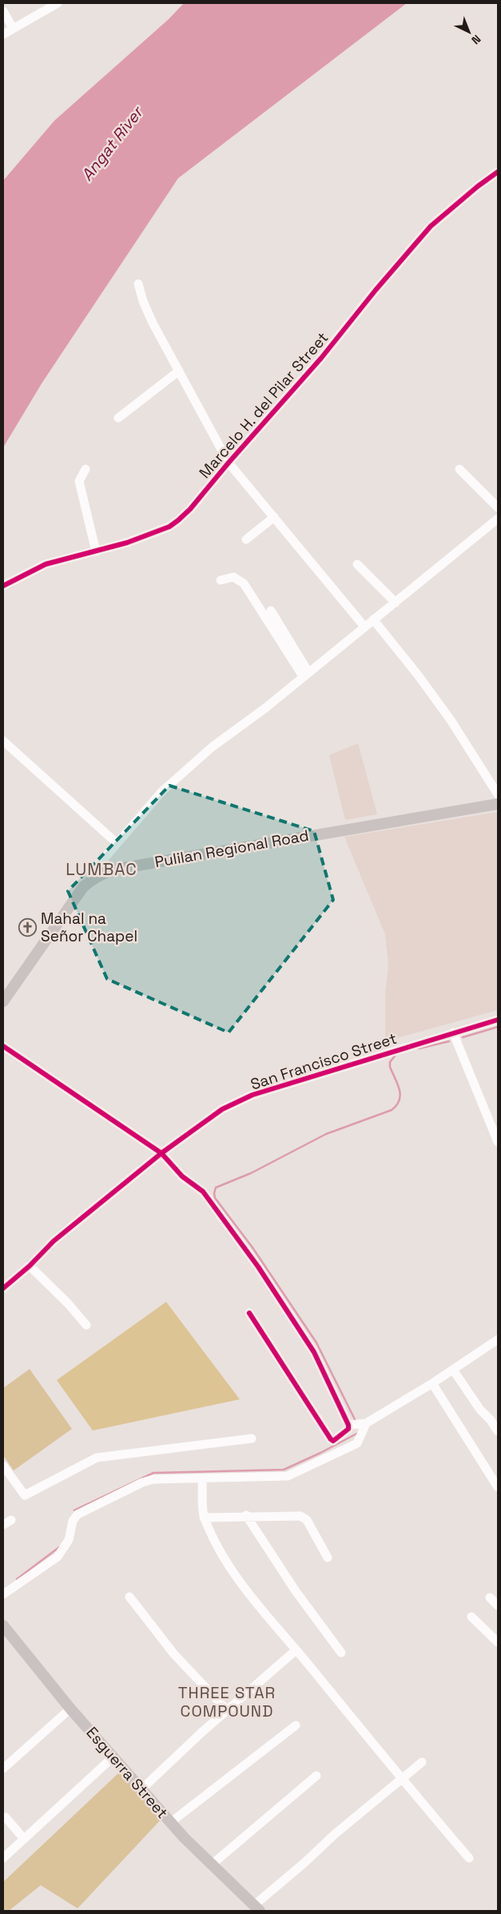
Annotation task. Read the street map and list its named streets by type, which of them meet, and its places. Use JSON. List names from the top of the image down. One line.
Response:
{"streets":{"main road":["Pulilan Regional Road","Esguerra Street"],"street":["Marcelo H. del Pilar Street","San Francisco Street"]},"districts":["LUMBAC","THREE STAR COMPOUND"],"water":["Angat River"],"places":{"church":["Mahal na Señor Chapel"]},"north":"bottom right"}
